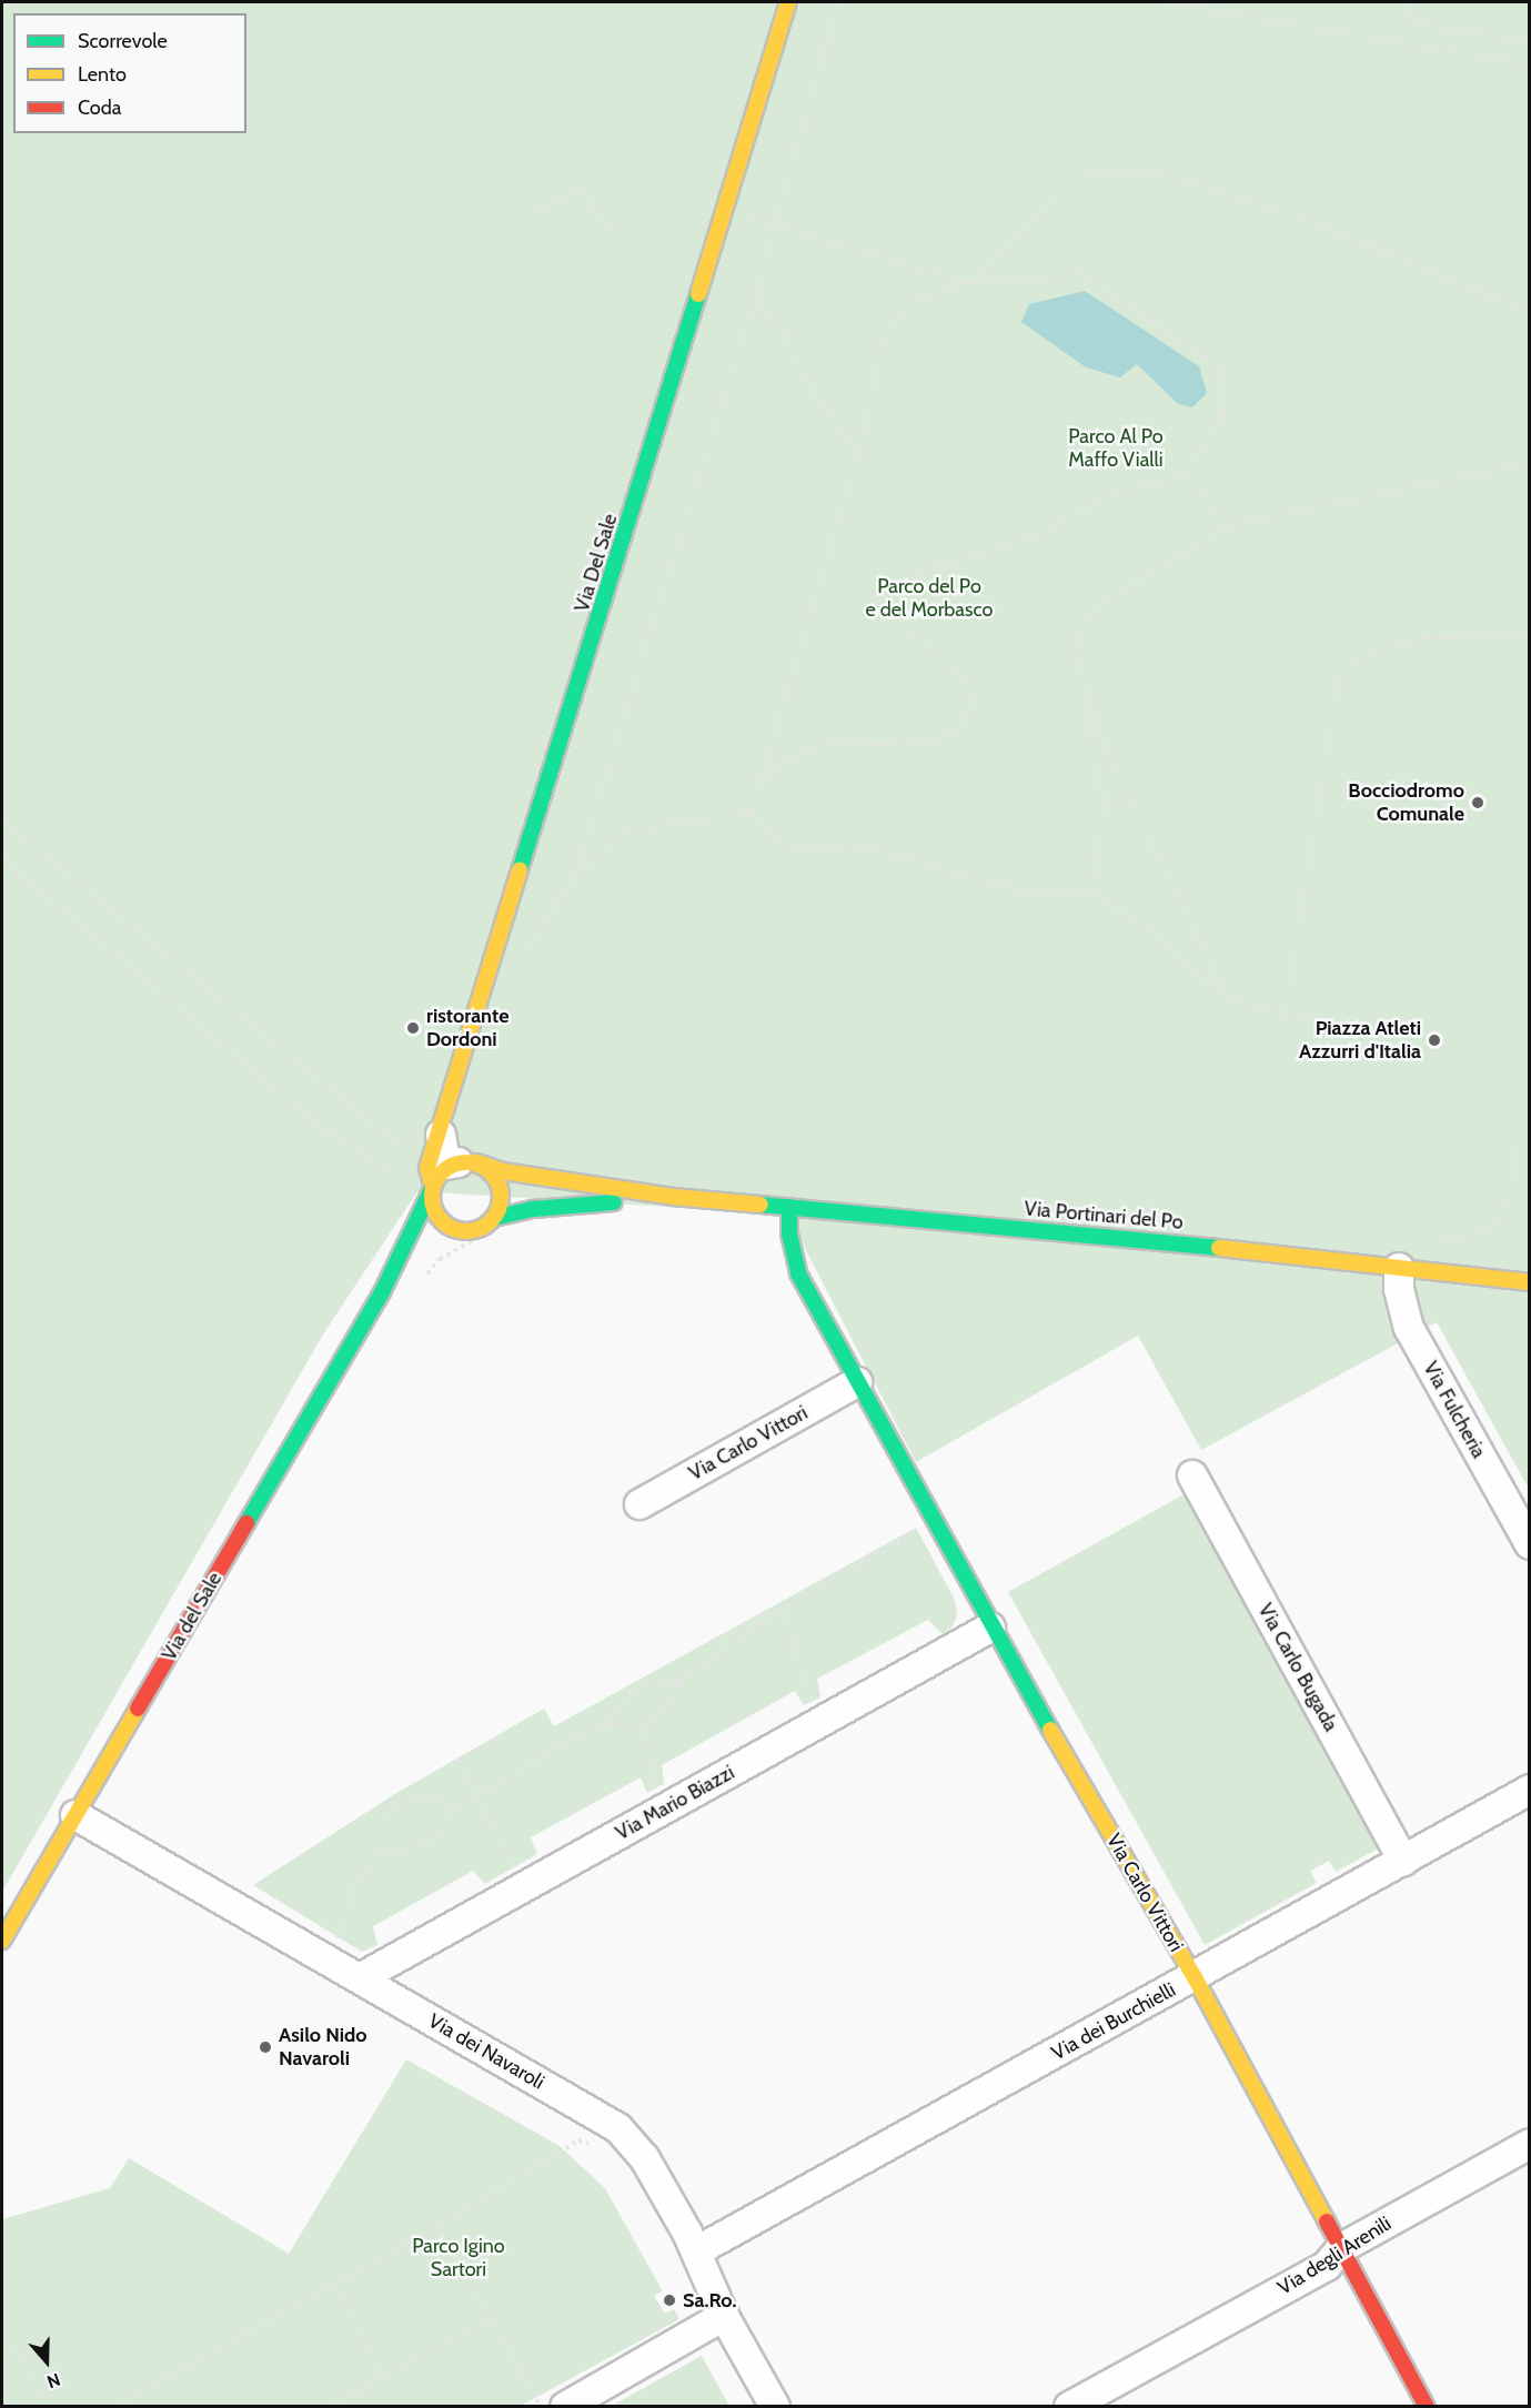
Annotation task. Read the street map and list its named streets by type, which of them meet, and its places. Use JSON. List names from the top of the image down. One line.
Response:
{"streets":{"street":["Via Del Sale","Via Portinari del Po","Via Fulcheria","Via Carlo Vittori","Via del Sale","Via Carlo Bugada","Via Mario Biazzi","Via dei Burchielli","Via dei Navaroli","Via degli Arenili"]},"crossings":[["Via Del Sale","Via del Sale"],["Via Portinari del Po","Via Fulcheria"],["Via Portinari del Po","Via Carlo Vittori"],["Via Portinari del Po","Via del Sale"],["Via Carlo Vittori","Via Mario Biazzi"],["Via Carlo Vittori","Via dei Burchielli"],["Via Carlo Vittori","Via degli Arenili"],["Via del Sale","Via dei Navaroli"],["Via Carlo Bugada","Via dei Burchielli"],["Via Mario Biazzi","Via dei Navaroli"],["Via dei Burchielli","Via dei Navaroli"]],"parks":["Parco Al Po Maffo Vialli","Parco del Po e del Morbasco","Parco Igino Sartori"],"places":["Bocciodromo Comunale","ristorante Dordoni","Piazza Atleti Azzurri d'Italia","Asilo Nido Navaroli","Sa.Ro."],"legend":["Scorrevole","Lento","Coda"],"north":"bottom"}
